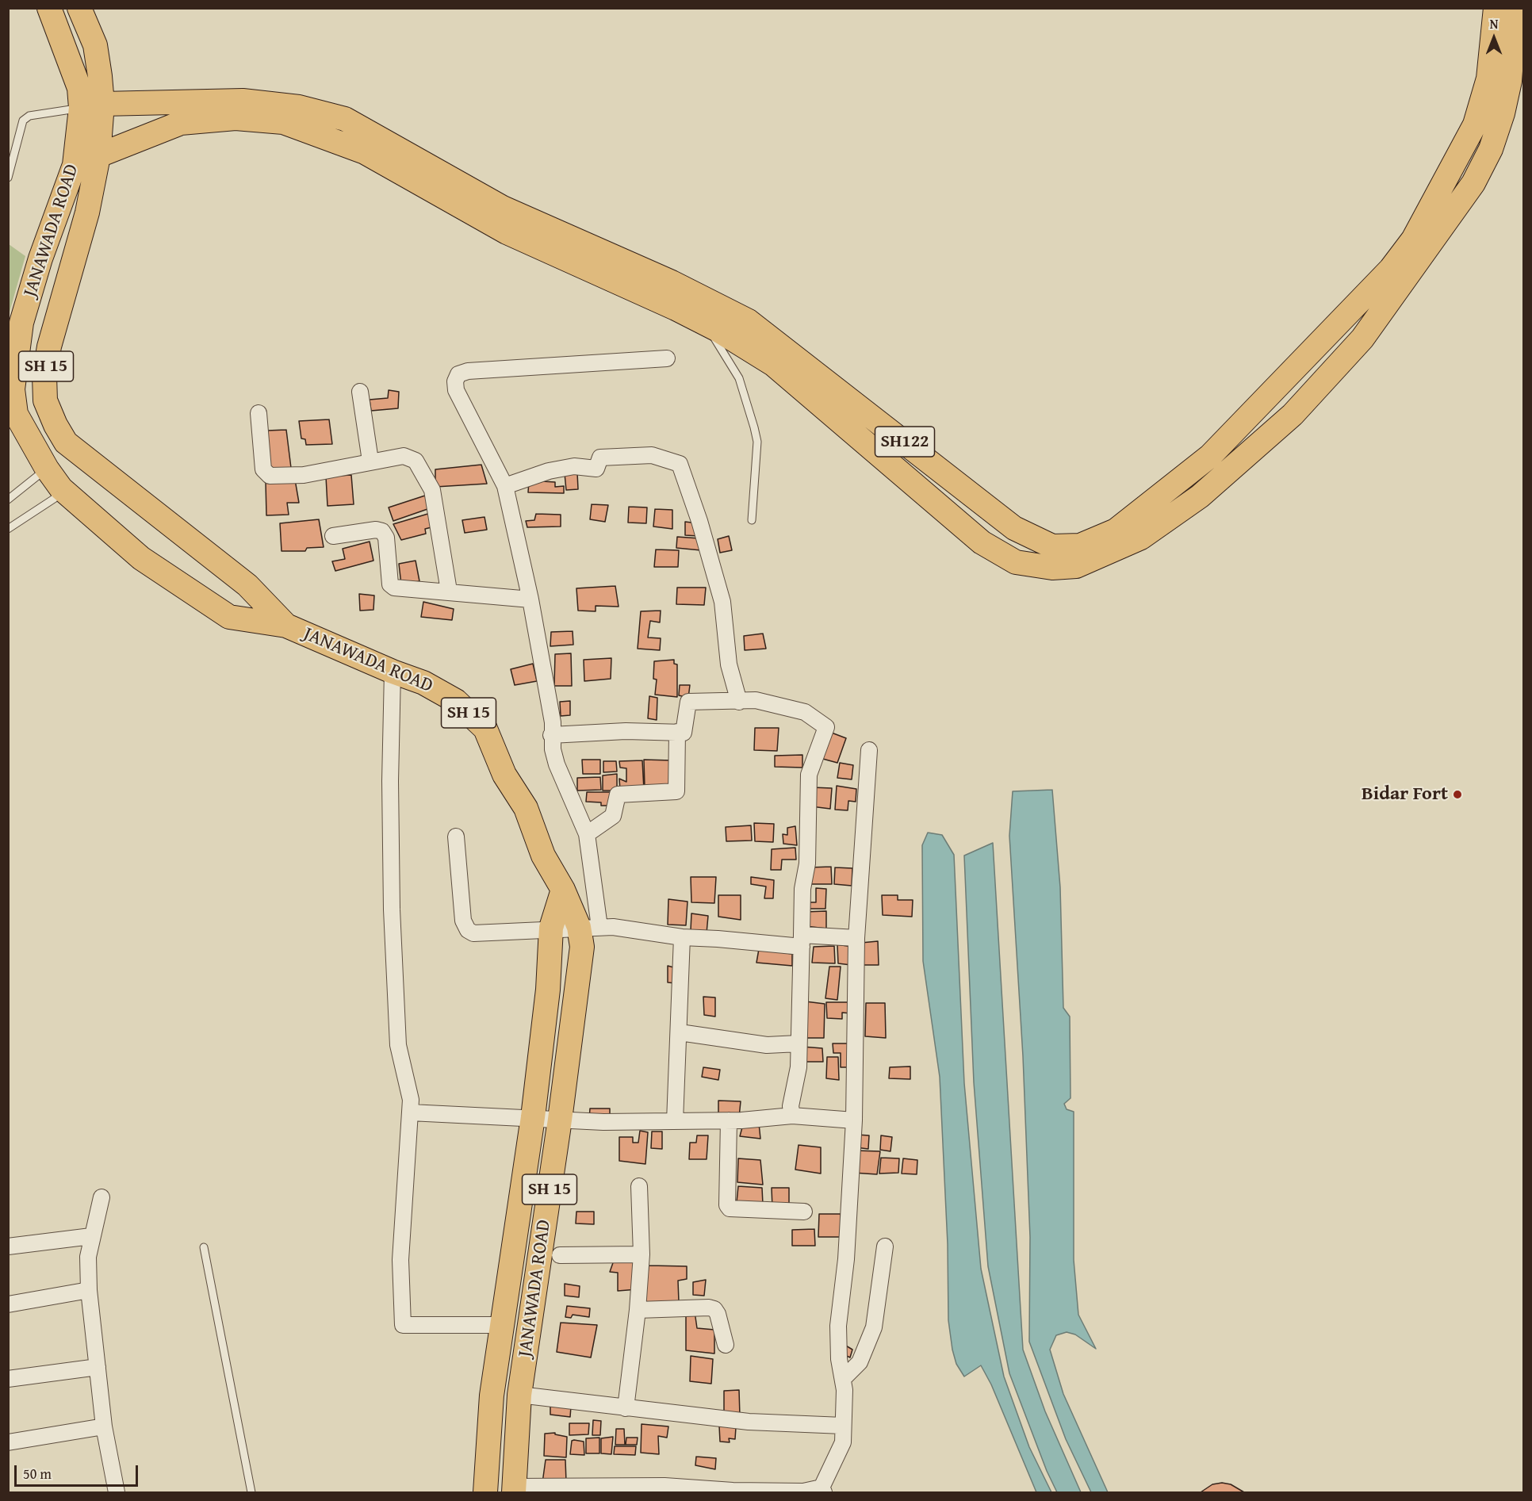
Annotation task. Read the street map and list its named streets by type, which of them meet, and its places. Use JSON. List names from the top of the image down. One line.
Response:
{"streets":{"main road":["JANAWADA ROAD","SH 15","SH122"]},"crossings":[["JANAWADA ROAD","SH122"]],"places":["Bidar Fort"],"scale_bar":"50 m","north":"top"}
